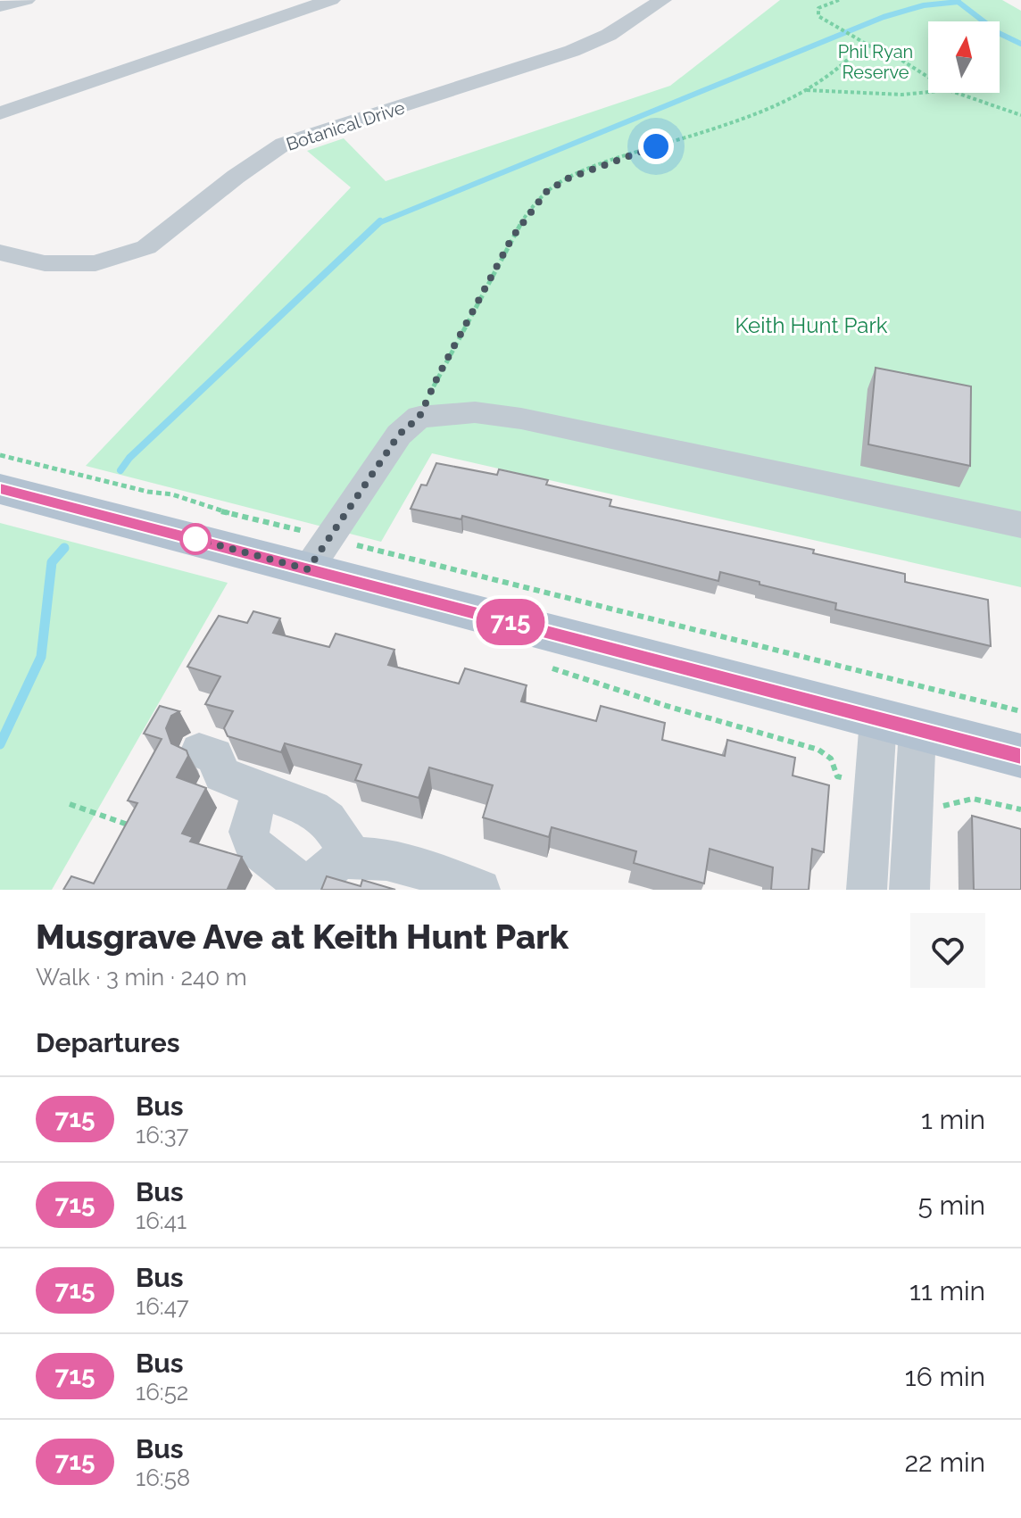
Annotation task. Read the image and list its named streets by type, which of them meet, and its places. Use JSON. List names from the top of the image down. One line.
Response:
{"streets":{"street":["Botanical Drive"]},"parks":["Phil Ryan Reserve","Keith Hunt Park"],"lines":["bus line 715"],"north":"top","page":{"on_map":"715","heading":[["Musgrave Ave at Keith Hunt Park","Walk · 3 min · 240 m"],"Departures"],"list":[{"mark":"715","name":"Bus","note":"16:37","value":"1 min"},{"mark":"715","name":"Bus","note":"16:41","value":"5 min"},{"mark":"715","name":"Bus","note":"16:47","value":"11 min"},{"mark":"715","name":"Bus","note":"16:52","value":"16 min"},{"mark":"715","name":"Bus","note":"16:58","value":"22 min"}]}}
